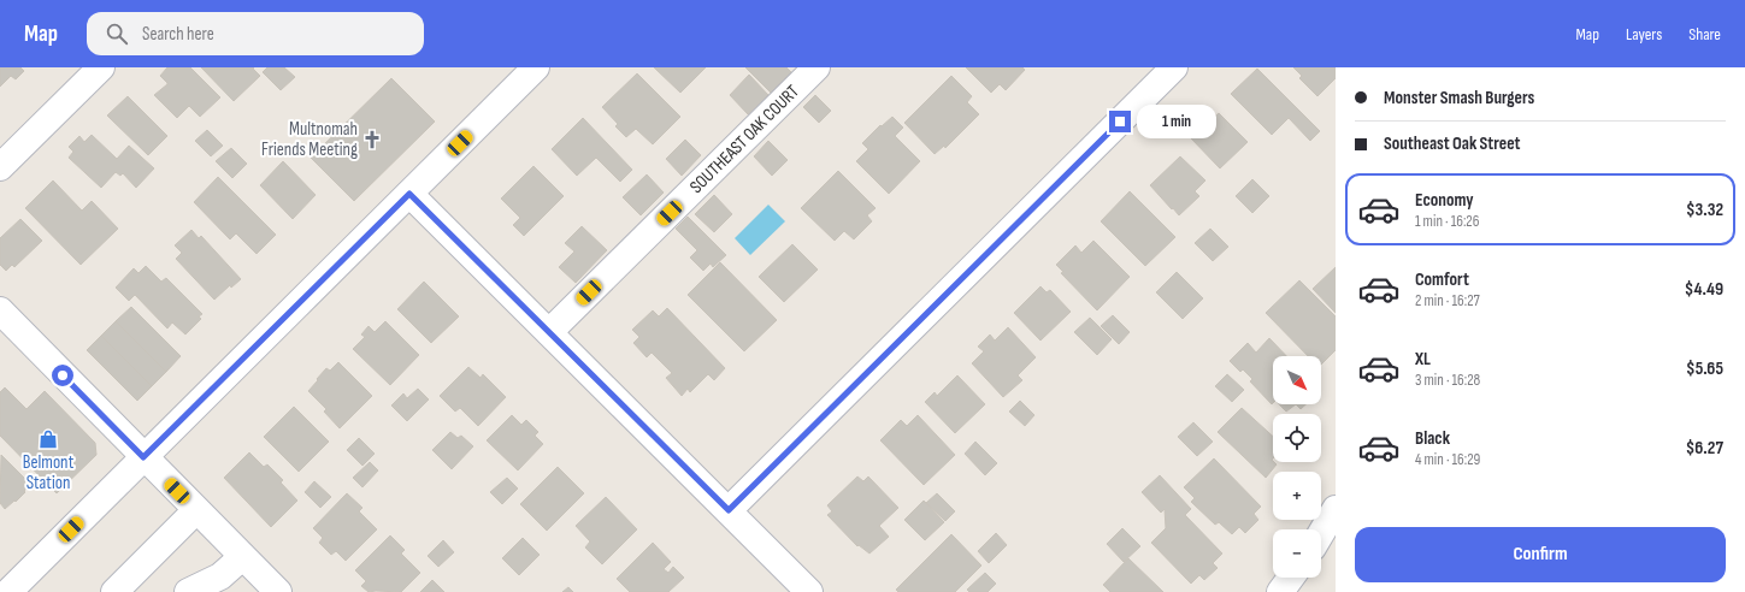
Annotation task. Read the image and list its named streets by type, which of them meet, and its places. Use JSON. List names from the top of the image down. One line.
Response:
{"streets":{"street":["SOUTHEAST OAK COURT"]},"places":{"church":["Multnomah Friends Meeting"],"shop":["Belmont Station"]},"north":"bottom right","page":{"header":"Map","search":"Search here","nav":["Map","Layers","Share"],"banner":["Monster Smash Burgers","Southeast Oak Street"],"bubble":"1 min","list":[{"name":"Economy","note":"1 min · 16:26","value":"$3.32"},{"name":"Comfort","note":"2 min · 16:27","value":"$4.49"},{"name":"XL","note":"3 min · 16:28","value":"$5.65"},{"name":"Black","note":"4 min · 16:29","value":"$6.27"}],"map_buttons":["+","−"],"buttons":"Confirm"}}
